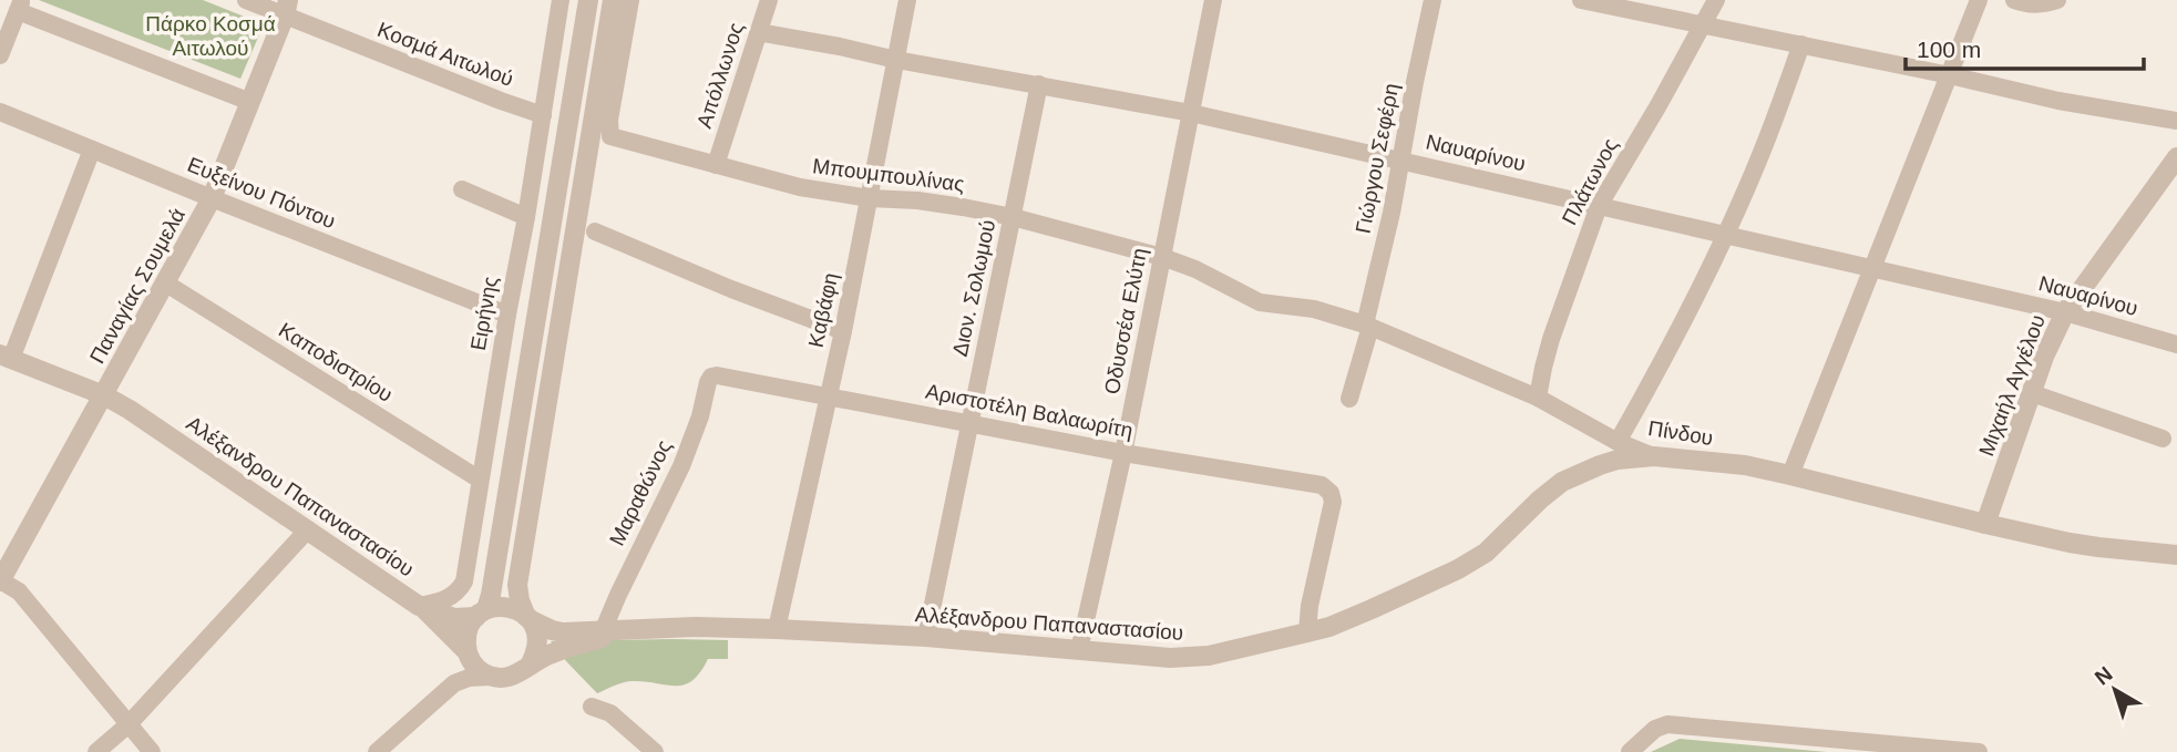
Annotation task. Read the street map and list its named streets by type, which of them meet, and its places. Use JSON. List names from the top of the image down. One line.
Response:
{"streets":{"street":["Κοσμά Αιτωλού","Απόλλωνος","Ναυαρίνου","Γιώργου Σεφέρη","Μπουμπουλίνας","Πλάτωνος","Ευξείνου Πόντου","Παναγίας Σουμελά","Διον. Σολωμού","Καβάφη","Ειρήνης","Οδυσσέα Ελύτη","Καποδιστρίου","Μιχαήλ Αγγέλου","Αριστοτέλη Βαλαωρίτη","Πίνδου","Μαραθώνος","Αλέξανδρου Παπαναστασίου"]},"crossings":[["Κοσμά Αιτωλού","Παναγίας Σουμελά"],["Κοσμά Αιτωλού","Ειρήνης"],["Απόλλωνος","Ναυαρίνου"],["Απόλλωνος","Μπουμπουλίνας"],["Ναυαρίνου","Γιώργου Σεφέρη"],["Ναυαρίνου","Πλάτωνος"],["Ναυαρίνου","Διον. Σολωμού"],["Ναυαρίνου","Καβάφη"],["Ναυαρίνου","Οδυσσέα Ελύτη"],["Ναυαρίνου","Μιχαήλ Αγγέλου"],["Γιώργου Σεφέρη","Πίνδου"],["Μπουμπουλίνας","Διον. Σολωμού"],["Μπουμπουλίνας","Καβάφη"],["Μπουμπουλίνας","Οδυσσέα Ελύτη"],["Μπουμπουλίνας","Πίνδου"],["Πλάτωνος","Πίνδου"],["Ευξείνου Πόντου","Παναγίας Σουμελά"],["Ευξείνου Πόντου","Ειρήνης"],["Παναγίας Σουμελά","Καποδιστρίου"],["Παναγίας Σουμελά","Αλέξανδρου Παπαναστασίου"],["Διον. Σολωμού","Αριστοτέλη Βαλαωρίτη"],["Διον. Σολωμού","Αλέξανδρου Παπαναστασίου"],["Καβάφη","Αριστοτέλη Βαλαωρίτη"],["Καβάφη","Αλέξανδρου Παπαναστασίου"],["Ειρήνης","Καποδιστρίου"],["Ειρήνης","Αλέξανδρου Παπαναστασίου"],["Οδυσσέα Ελύτη","Αριστοτέλη Βαλαωρίτη"],["Οδυσσέα Ελύτη","Πίνδου"],["Οδυσσέα Ελύτη","Αλέξανδρου Παπαναστασίου"],["Μιχαήλ Αγγέλου","Πίνδου"],["Αριστοτέλη Βαλαωρίτη","Μαραθώνος"],["Αριστοτέλη Βαλαωρίτη","Αλέξανδρου Παπαναστασίου"],["Πίνδου","Αλέξανδρου Παπαναστασίου"],["Μαραθώνος","Αλέξανδρου Παπαναστασίου"]],"parks":["Πάρκο Κοσμά Αιτωλού"],"scale_bar":"100 m","north":"top left"}
